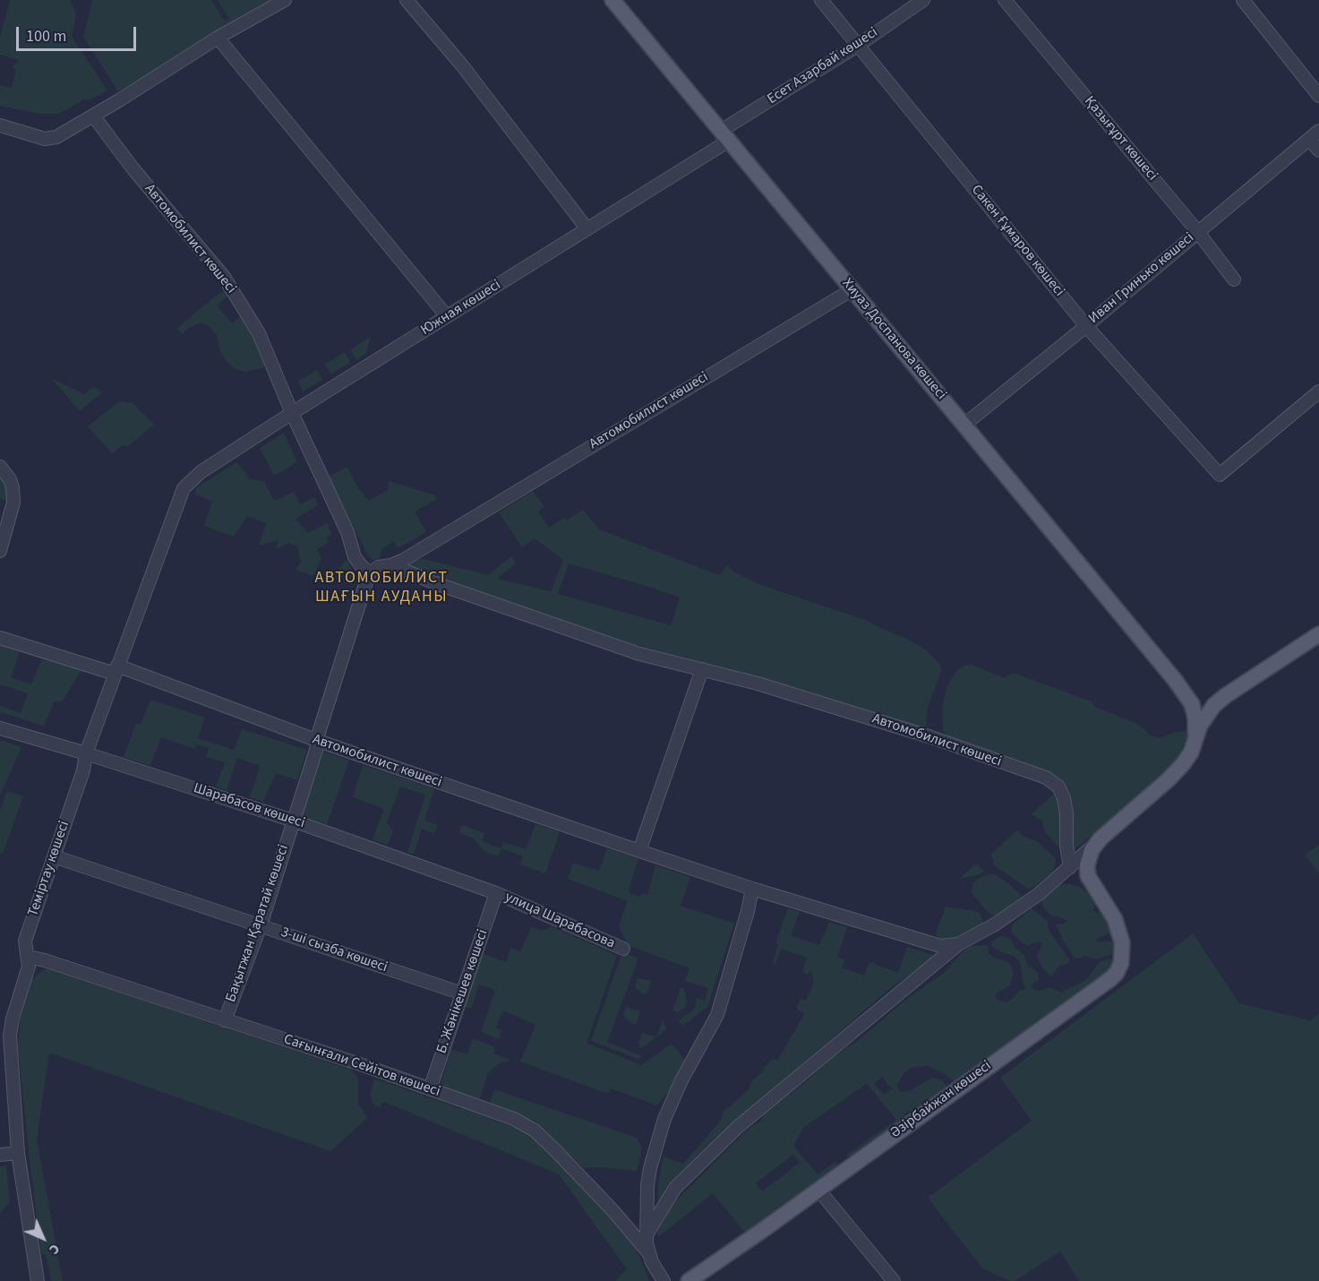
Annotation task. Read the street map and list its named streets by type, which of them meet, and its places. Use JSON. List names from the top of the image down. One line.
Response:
{"streets":{"main road":["Хиуаз Доспанова көшесі","Әзірбайжан көшесі"],"street":["Есет Азарбай көшесі","Қазығұрт көшесі","Автомобилист көшесі","Сакен Ғұмаров көшесі","Иван Гринько көшесі","Южная көшесі","Шарабасов көшесі","Теміртау көшесі","улица Шарабасова","Бақытжан Қаратай көшесі","3-ші сызба көшесі","Б. Жәнікешев көшесі","Сағынғали Сейітов көшесі"]},"crossings":[["Есет Азарбай көшесі","Сакен Ғұмаров көшесі"],["Есет Азарбай көшесі","Южная көшесі"],["Есет Азарбай көшесі","Хиуаз Доспанова көшесі"],["Қазығұрт көшесі","Иван Гринько көшесі"],["Автомобилист көшесі","Южная көшесі"],["Автомобилист көшесі","Хиуаз Доспанова көшесі"],["Автомобилист көшесі","Теміртау көшесі"],["Автомобилист көшесі","Бақытжан Қаратай көшесі"],["Сакен Ғұмаров көшесі","Иван Гринько көшесі"],["Иван Гринько көшесі","Хиуаз Доспанова көшесі"],["Южная көшесі","Хиуаз Доспанова көшесі"],["Южная көшесі","Теміртау көшесі"],["Шарабасов көшесі","Теміртау көшесі"],["Шарабасов көшесі","улица Шарабасова"],["Шарабасов көшесі","Бақытжан Қаратай көшесі"],["Шарабасов көшесі","Б. Жәнікешев көшесі"],["Теміртау көшесі","3-ші сызба көшесі"],["Теміртау көшесі","Сағынғали Сейітов көшесі"],["улица Шарабасова","Б. Жәнікешев көшесі"],["Бақытжан Қаратай көшесі","3-ші сызба көшесі"],["Бақытжан Қаратай көшесі","Сағынғали Сейітов көшесі"],["3-ші сызба көшесі","Б. Жәнікешев көшесі"],["Б. Жәнікешев көшесі","Сағынғали Сейітов көшесі"]],"districts":["АВТОМОБИЛИСТ ШАҒЫН АУДАНЫ"],"scale_bar":"100 m","north":"bottom right"}
